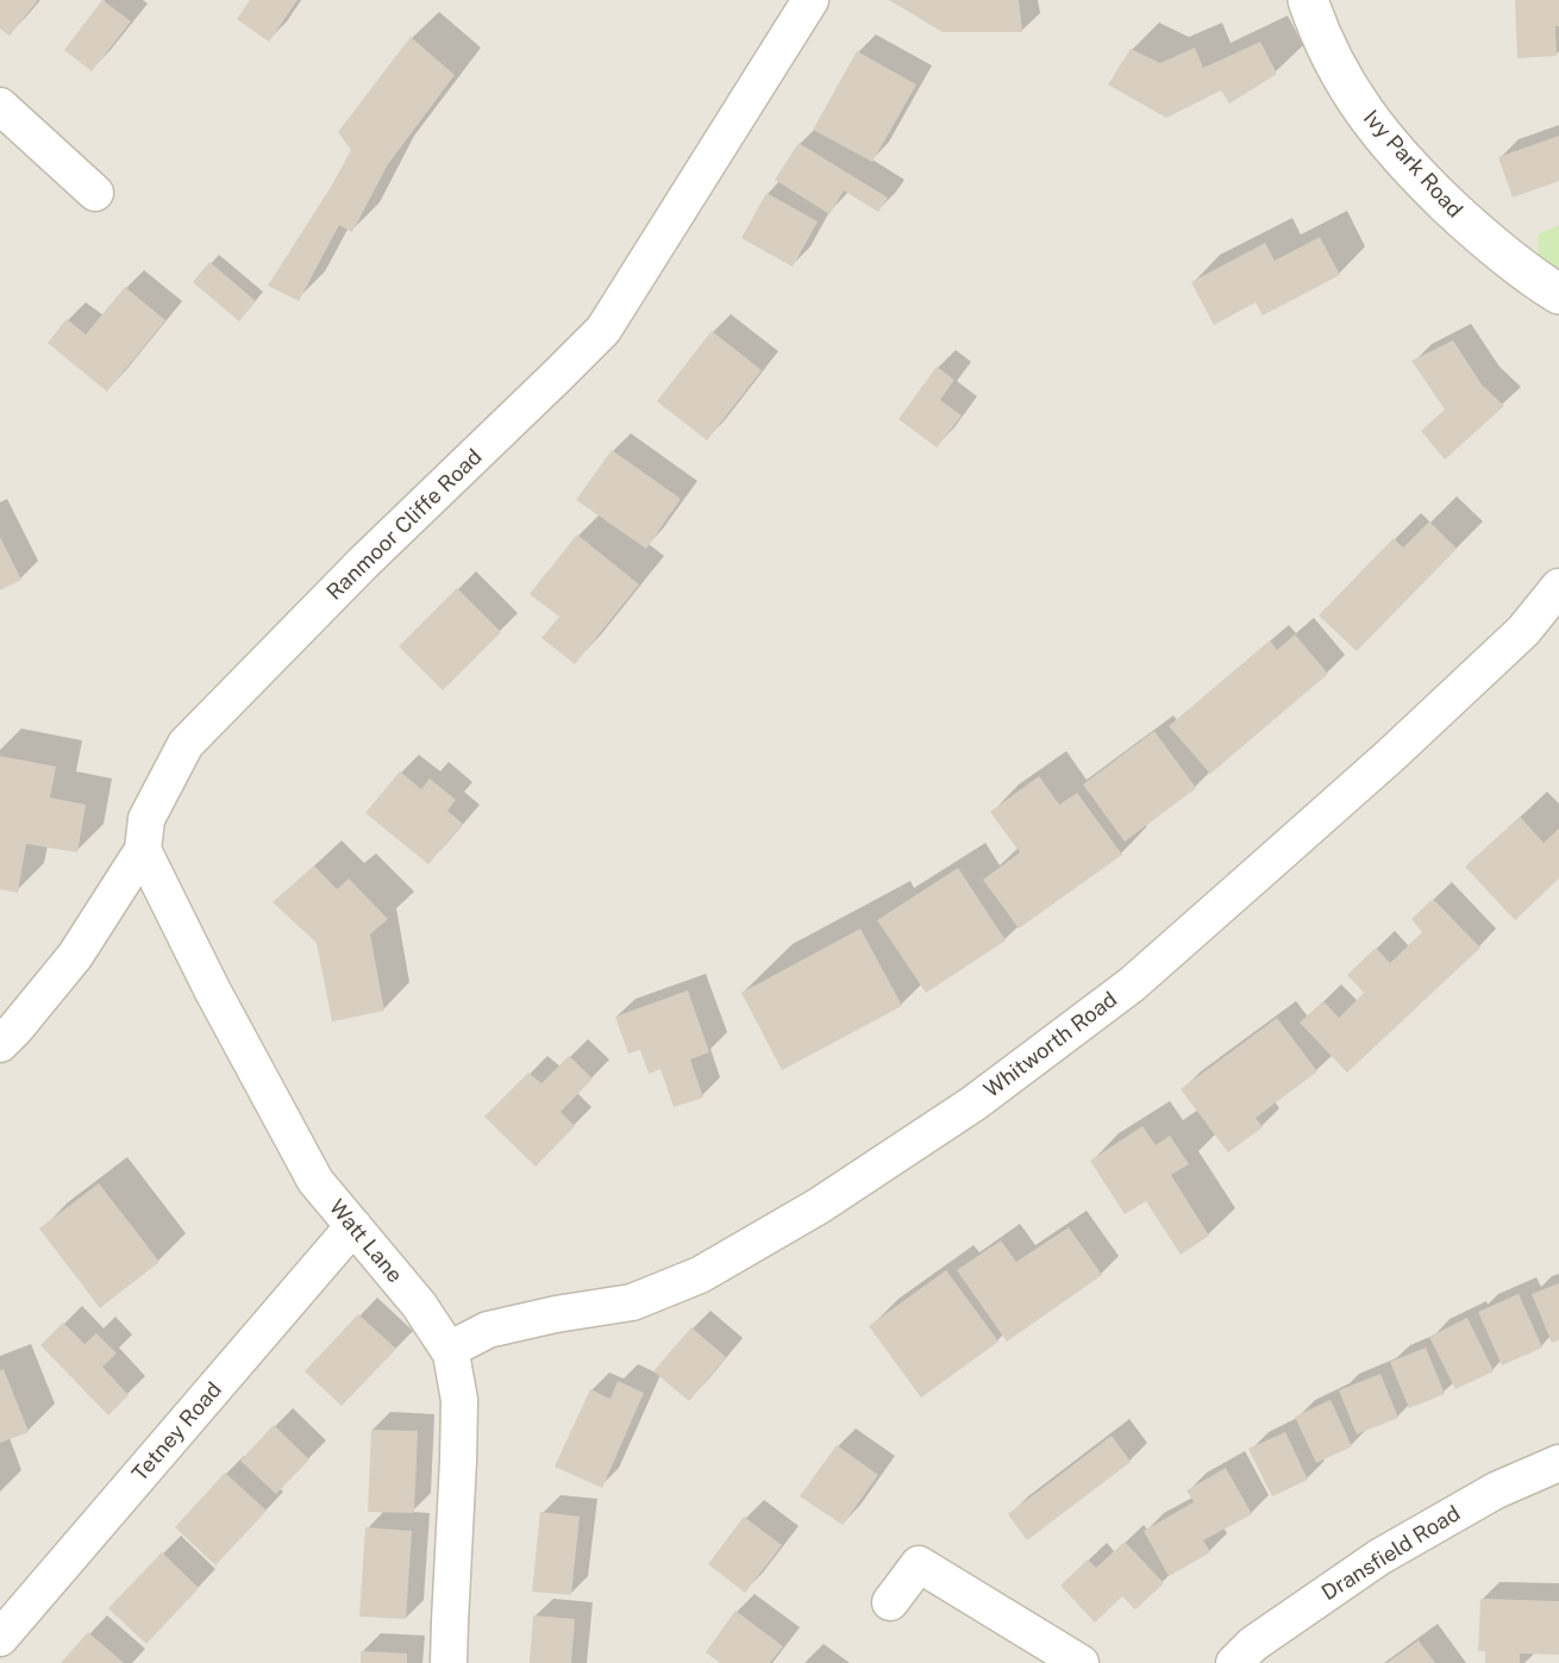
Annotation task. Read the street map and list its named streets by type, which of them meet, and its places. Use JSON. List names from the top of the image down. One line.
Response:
{"streets":{"street":["Ivy Park Road","Ranmoor Cliffe Road","Whitworth Road","Watt Lane","Tetney Road","Dransfield Road"]},"crossings":[["Ranmoor Cliffe Road","Watt Lane"],["Whitworth Road","Watt Lane"],["Watt Lane","Tetney Road"]]}
